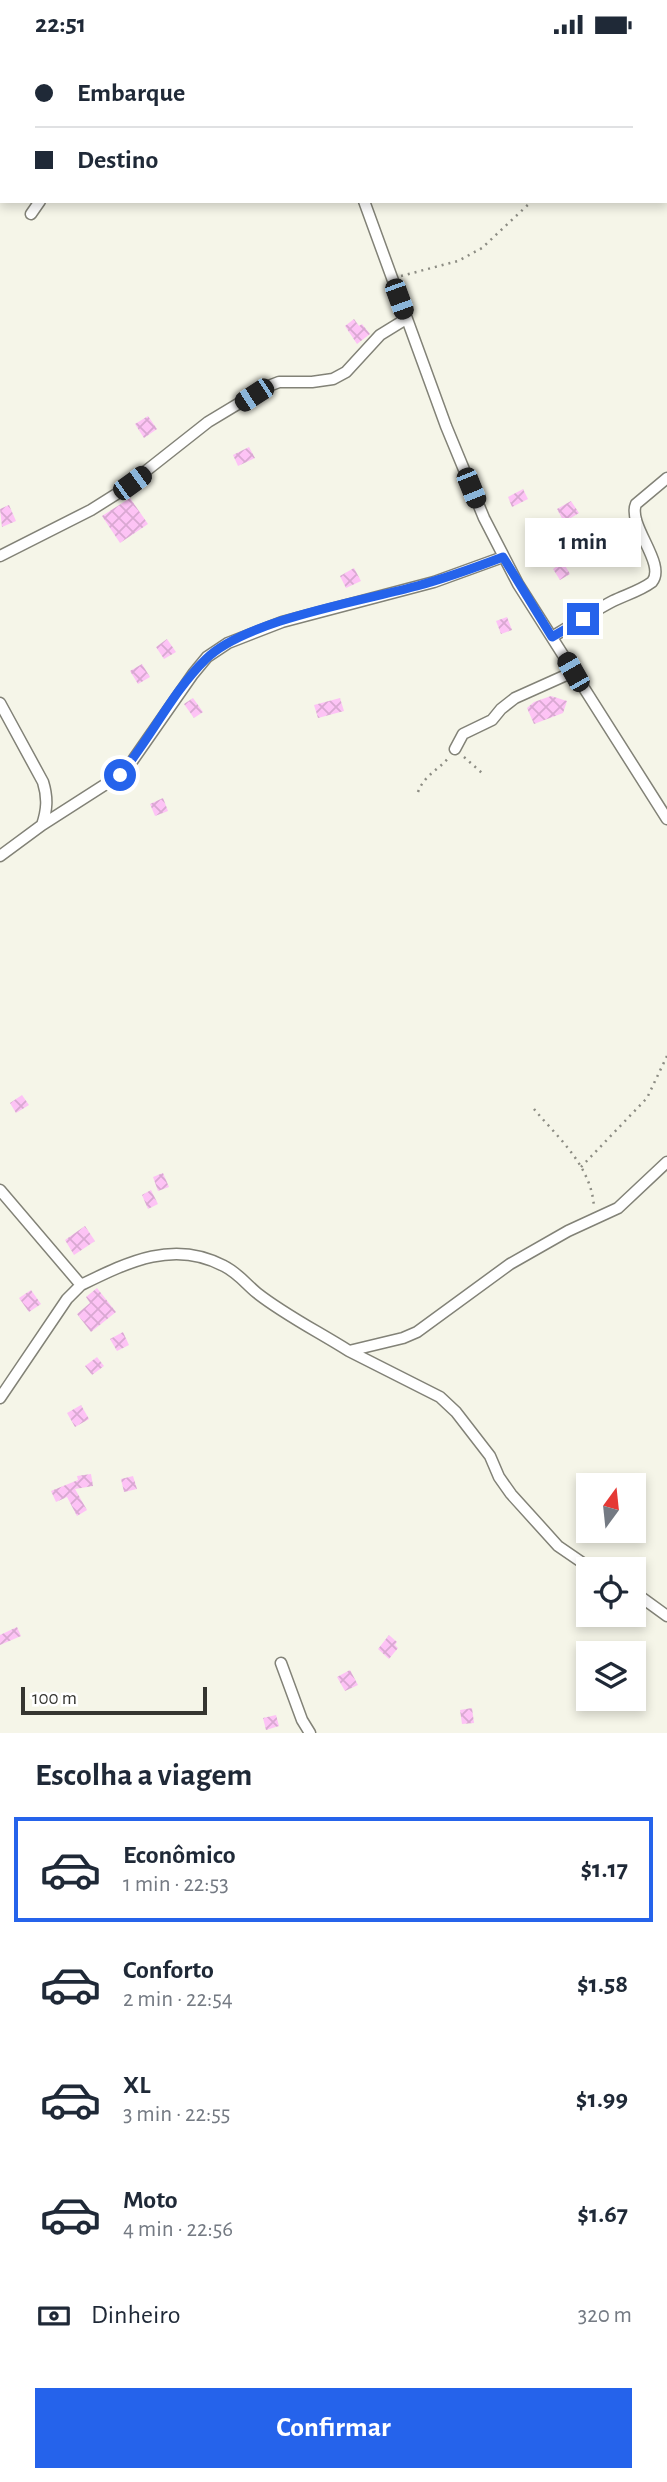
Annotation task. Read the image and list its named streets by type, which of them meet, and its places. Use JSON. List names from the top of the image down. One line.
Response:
{"scale_bar":"100 m","north":"top","page":{"status":"22:51","banner":["Embarque","Destino"],"bubble":"1 min","scale":"100 m","heading":"Escolha a viagem","list":[{"name":"Econômico","note":"1 min · 22:53","value":"$1.17"},{"name":"Conforto","note":"2 min · 22:54","value":"$1.58"},{"name":"XL","note":"3 min · 22:55","value":"$1.99"},{"name":"Moto","note":"4 min · 22:56","value":"$1.67"}],"pay":["Dinheiro","320 m"],"buttons":"Confirmar"}}
